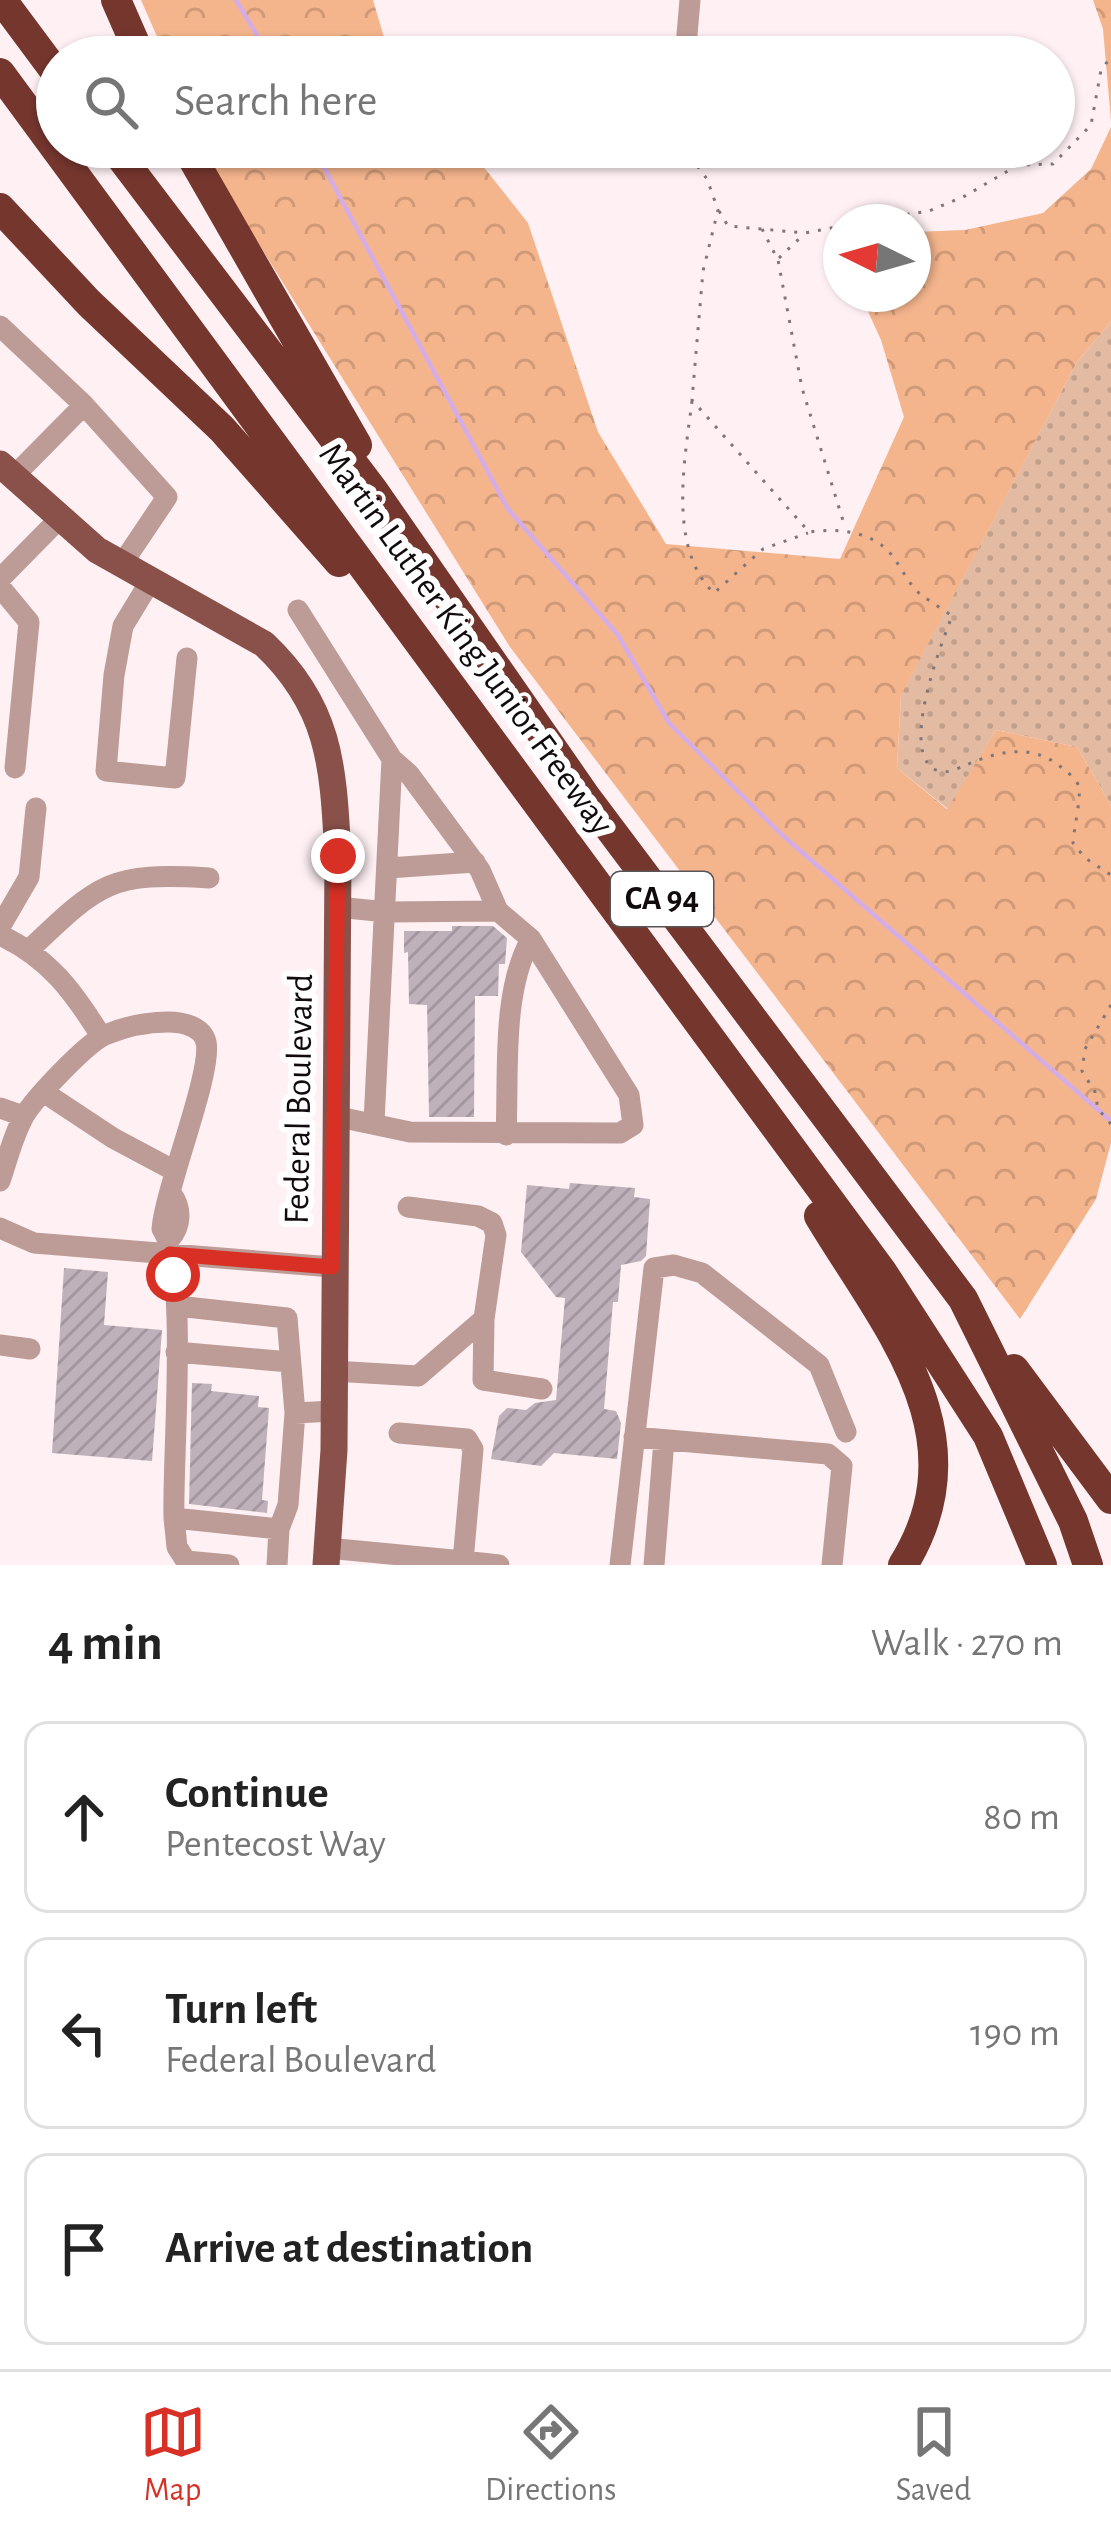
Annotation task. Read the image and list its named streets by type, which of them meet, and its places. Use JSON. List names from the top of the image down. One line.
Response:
{"streets":{"highway":["Martin Luther King Junior Freeway","CA 94"],"main road":["Federal Boulevard"]},"north":"left","page":{"search":"Search here","heading":["4 min","Walk · 270 m"],"list":[["Continue","Pentecost Way","80 m"],["Turn left","Federal Boulevard","190 m"],"Arrive at destination"],"nav":["Map","Directions","Saved"]}}
